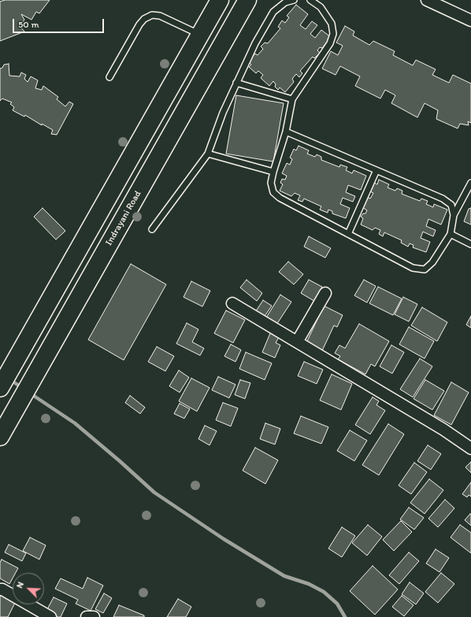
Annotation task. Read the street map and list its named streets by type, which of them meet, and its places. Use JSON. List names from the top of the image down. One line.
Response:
{"streets":{"main road":["Indrayani Road"]},"scale_bar":"50 m","north":"top left"}
